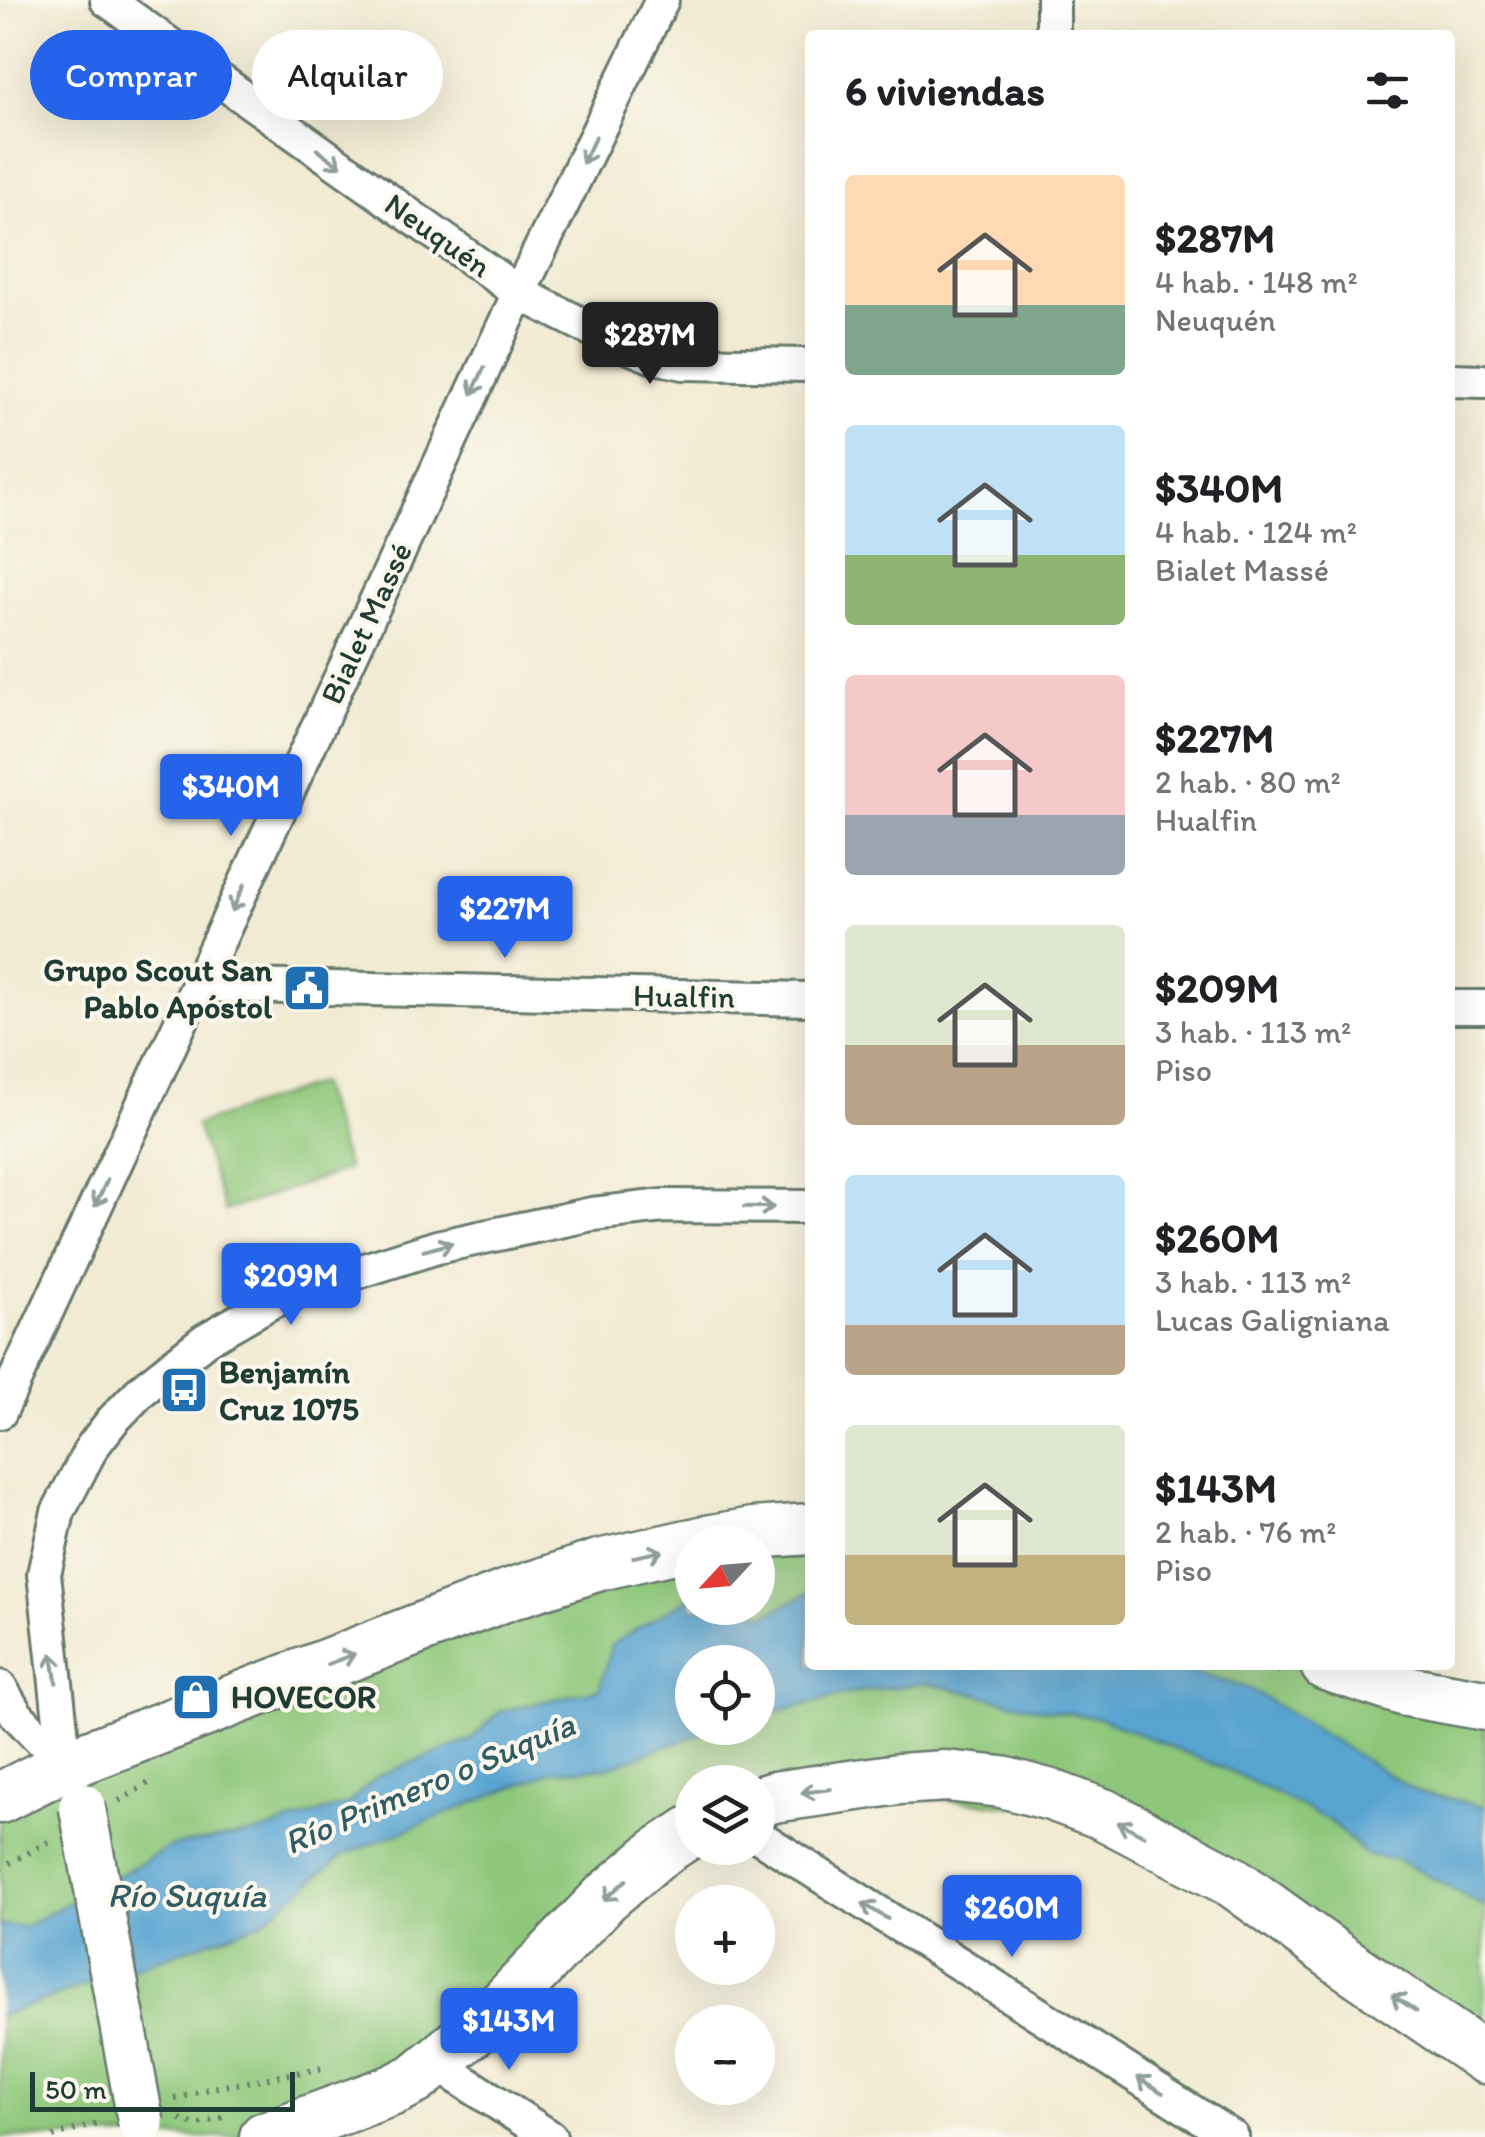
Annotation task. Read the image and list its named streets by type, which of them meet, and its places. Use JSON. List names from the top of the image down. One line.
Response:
{"streets":{"street":["Neuquén","Bialet Massé","Hualfin"]},"crossings":[["Neuquén","Bialet Massé"],["Bialet Massé","Hualfin"]],"one_way":["Neuquén","Bialet Massé"],"water":["Río Primero o Suquía","Río Suquía"],"places":{"public building":["Grupo Scout San Pablo Apóstol"],"bus stop":["Benjamín Cruz 1075"],"shop":["HOVECOR"]},"scale_bar":"50 m","north":"bottom left","page":{"chip":["Comprar","Alquilar"],"heading":"6 viviendas","list":[{"name":"$287M","note":"4 hab. · 148 m² · Neuquén"},{"name":"$340M","note":"4 hab. · 124 m² · Bialet Massé"},{"name":"$227M","note":"2 hab. · 80 m² · Hualfin"},{"name":"$209M","note":"3 hab. · 113 m² · Piso"},{"name":"$260M","note":"3 hab. · 113 m² · Lucas Galigniana"},{"name":"$143M","note":"2 hab. · 76 m² · Piso"}],"price":["$287M","$340M","$227M","$209M","$260M","$143M"],"map_buttons":["+","−"],"scale":"50 m"}}
